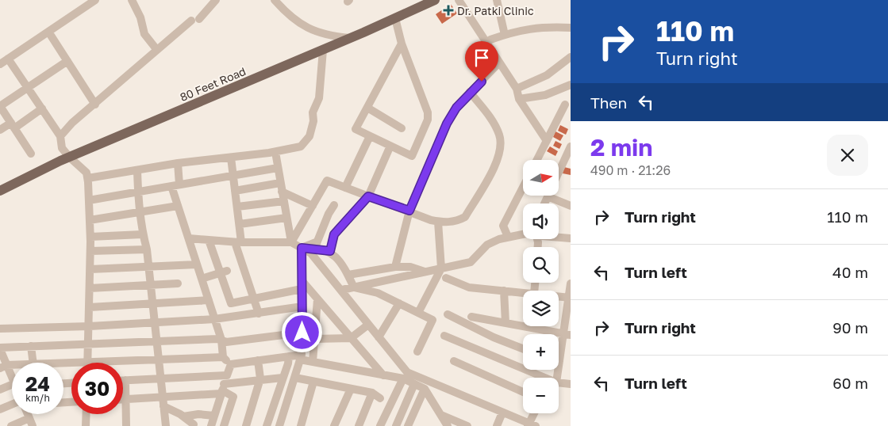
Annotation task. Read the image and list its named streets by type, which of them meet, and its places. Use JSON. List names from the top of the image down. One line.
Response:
{"streets":{"main road":["80 Feet Road"]},"places":{"health":["Dr. Patki Clinic"]},"north":"right","page":{"turn":["110 m","Turn right"],"then":"Then","heading":["2 min","490 m · 21:26"],"map_buttons":["+","−"],"list":[{"name":"Turn right","value":"110 m"},{"name":"Turn left","value":"40 m"},{"name":"Turn right","value":"90 m"},{"name":"Turn left","value":"60 m"}],"speed":"24 km/h","limit":"30"}}
